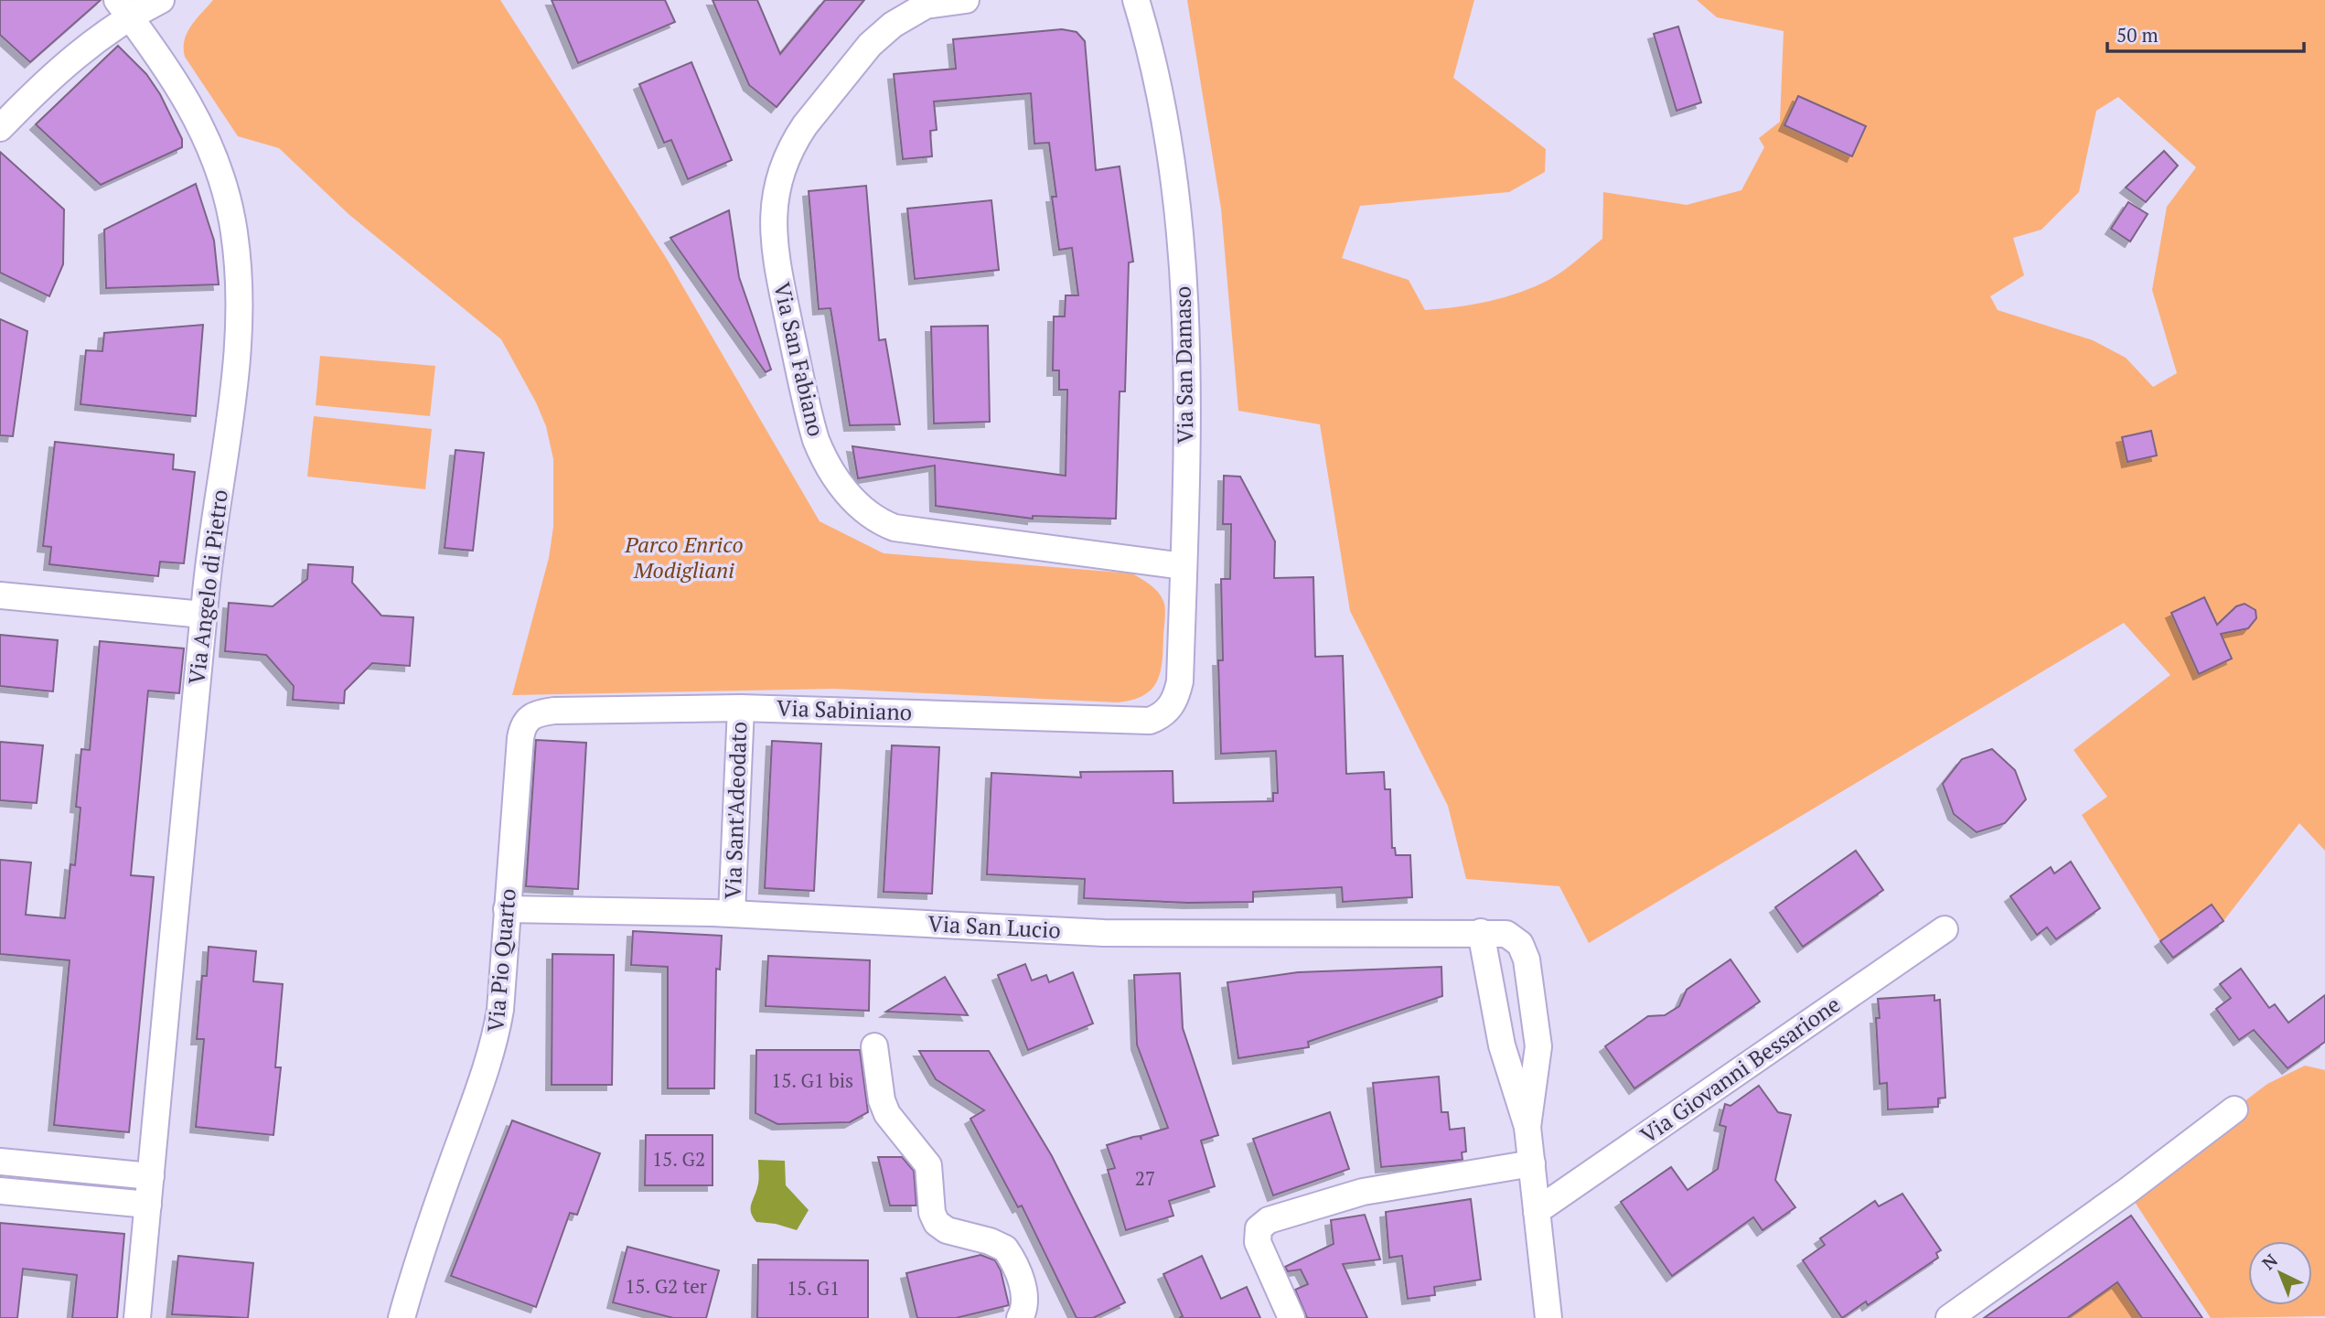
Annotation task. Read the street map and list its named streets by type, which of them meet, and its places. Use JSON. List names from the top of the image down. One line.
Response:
{"streets":{"street":["Via San Fabiano","Via San Damaso","Via Angelo di Pietro","Via Sabiniano","Via Sant'Adeodato","Via San Lucio","Via Pio Quarto","Via Giovanni Bessarione"]},"crossings":[["Via San Fabiano","Via San Damaso"],["Via San Damaso","Via Sabiniano"],["Via Sabiniano","Via Sant'Adeodato"],["Via Sabiniano","Via Pio Quarto"],["Via Sant'Adeodato","Via San Lucio"],["Via San Lucio","Via Pio Quarto"]],"parks":["Parco Enrico Modigliani"],"house_numbers":["15. G1 bis","15. G2","27","15. G2 ter","15. G1"],"scale_bar":"50 m","north":"top left"}
